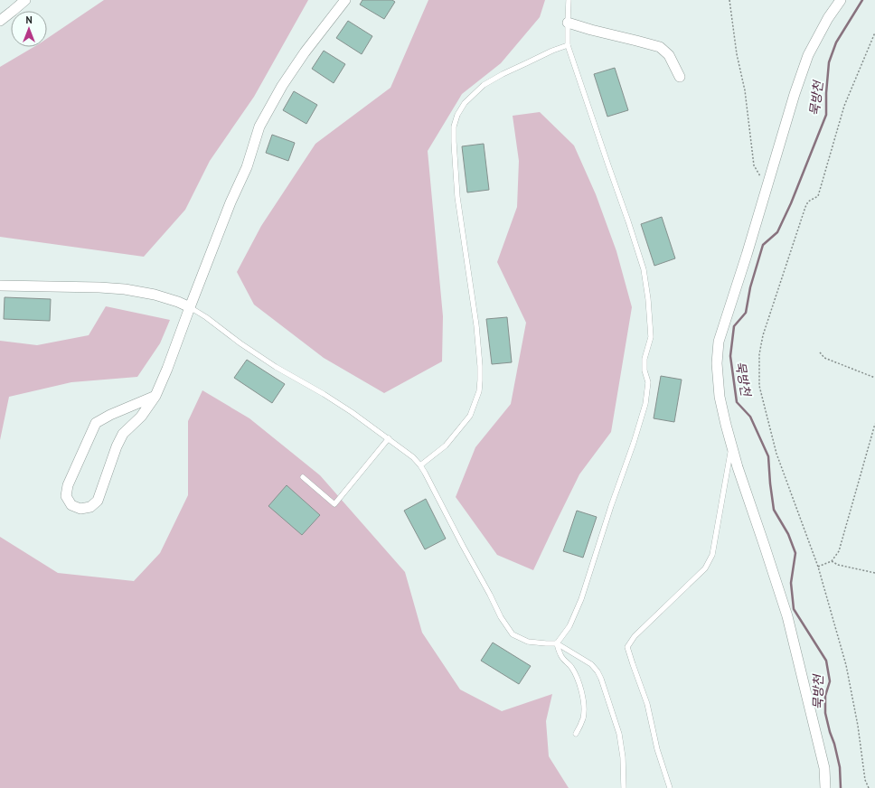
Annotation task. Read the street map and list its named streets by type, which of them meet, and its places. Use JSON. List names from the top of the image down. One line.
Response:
{"water":["묵방천"],"north":"top"}
